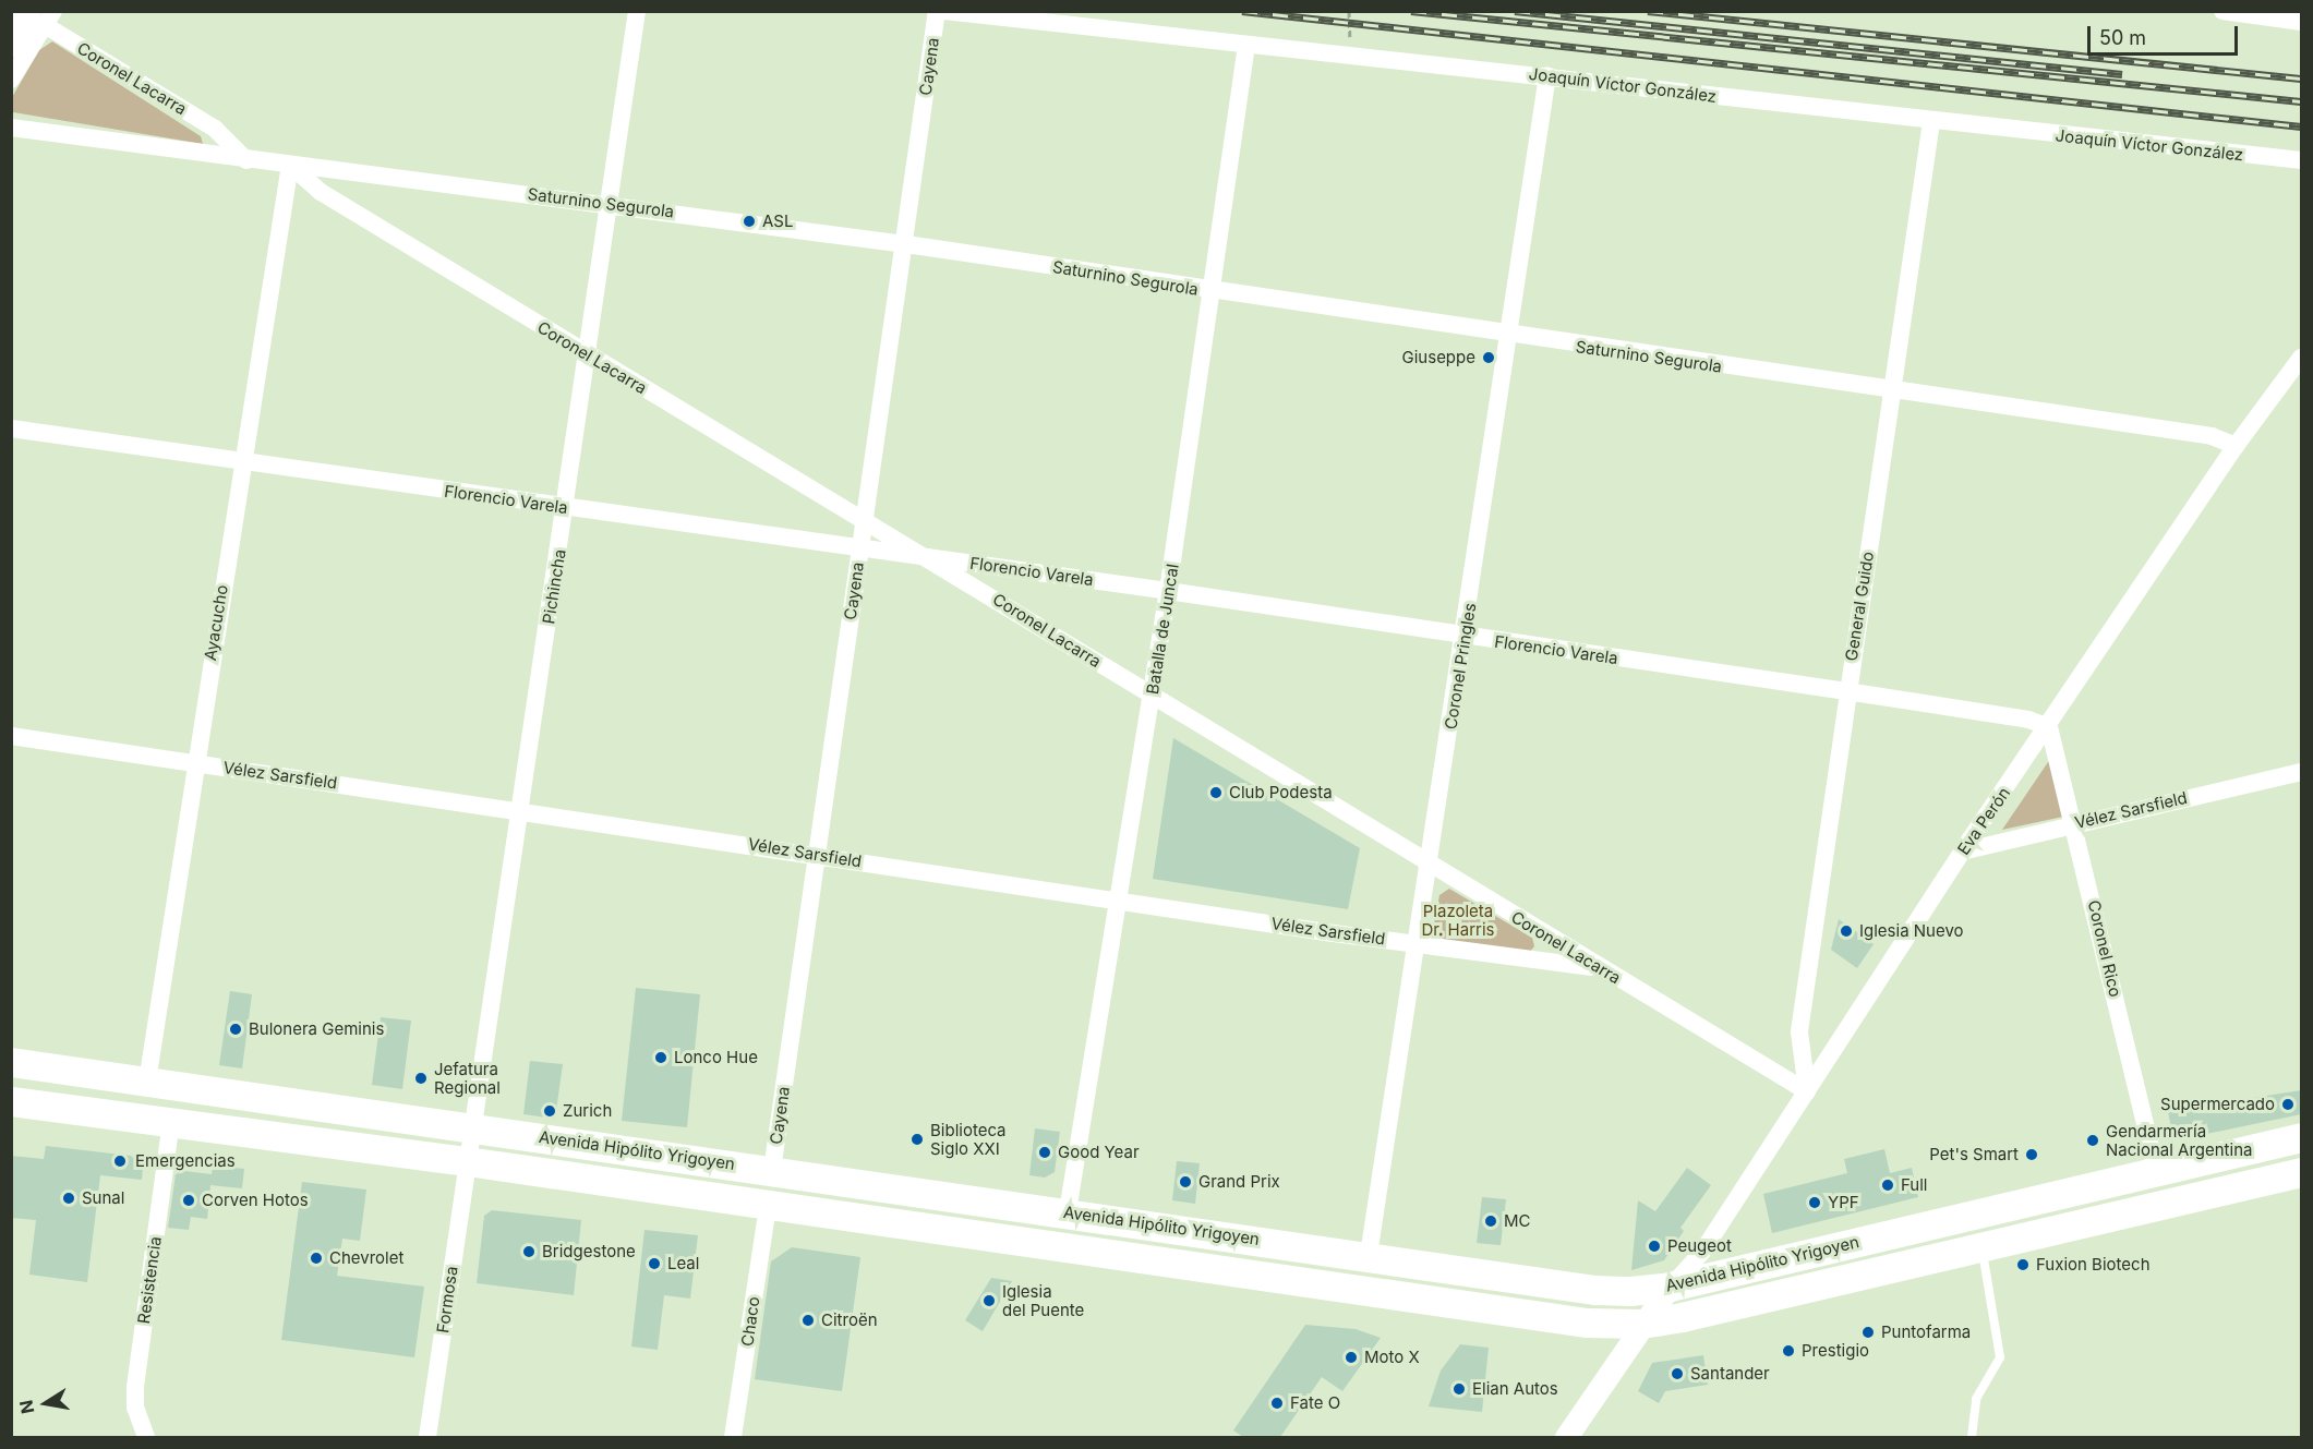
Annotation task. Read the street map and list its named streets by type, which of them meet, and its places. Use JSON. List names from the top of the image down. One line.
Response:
{"streets":{"main road":["Avenida Hipólito Yrigoyen"],"street":["Cayena","Coronel Lacarra","Joaquín Víctor González","Saturnino Segurola","Florencio Varela","Pichincha","General Guido","Ayacucho","Batalla de Juncal","Coronel Pringles","Vélez Sarsfield","Eva Perón","Coronel Rico","Resistencia","Formosa","Chaco"]},"crossings":[["Cayena","Coronel Lacarra"],["Cayena","Saturnino Segurola"],["Cayena","Florencio Varela"],["Cayena","Vélez Sarsfield"],["Cayena","Avenida Hipólito Yrigoyen"],["Coronel Lacarra","Saturnino Segurola"],["Coronel Lacarra","Florencio Varela"],["Coronel Lacarra","Pichincha"],["Coronel Lacarra","General Guido"],["Coronel Lacarra","Ayacucho"],["Coronel Lacarra","Batalla de Juncal"],["Coronel Lacarra","Coronel Pringles"],["Coronel Lacarra","Vélez Sarsfield"],["Coronel Lacarra","Eva Perón"],["Joaquín Víctor González","General Guido"],["Joaquín Víctor González","Batalla de Juncal"],["Joaquín Víctor González","Coronel Pringles"],["Saturnino Segurola","Pichincha"],["Saturnino Segurola","General Guido"],["Saturnino Segurola","Ayacucho"],["Saturnino Segurola","Batalla de Juncal"],["Saturnino Segurola","Coronel Pringles"],["Saturnino Segurola","Eva Perón"],["Florencio Varela","Pichincha"],["Florencio Varela","General Guido"],["Florencio Varela","Ayacucho"],["Florencio Varela","Batalla de Juncal"],["Florencio Varela","Coronel Pringles"],["Florencio Varela","Eva Perón"],["Florencio Varela","Coronel Rico"],["Pichincha","Vélez Sarsfield"],["Pichincha","Avenida Hipólito Yrigoyen"],["Pichincha","Formosa"],["General Guido","Eva Perón"],["Ayacucho","Vélez Sarsfield"],["Ayacucho","Avenida Hipólito Yrigoyen"],["Batalla de Juncal","Vélez Sarsfield"],["Batalla de Juncal","Avenida Hipólito Yrigoyen"],["Coronel Pringles","Vélez Sarsfield"],["Coronel Pringles","Avenida Hipólito Yrigoyen"],["Vélez Sarsfield","Eva Perón"],["Vélez Sarsfield","Coronel Rico"],["Eva Perón","Coronel Rico"],["Eva Perón","Avenida Hipólito Yrigoyen"],["Coronel Rico","Avenida Hipólito Yrigoyen"],["Avenida Hipólito Yrigoyen","Resistencia"],["Avenida Hipólito Yrigoyen","Formosa"],["Avenida Hipólito Yrigoyen","Chaco"]],"parks":["Plazoleta Dr. Harris"],"places":["ASL","Giuseppe","Club Podesta","Iglesia Nuevo","Bulonera Geminis","Lonco Hue","Jefatura Regional","Supermercado","Zurich","Biblioteca Siglo XXI","Gendarmería Nacional Argentina","Good Year","Pet's Smart","Emergencias","Grand Prix","Full","Sunal","Corven Hotos","YPF","MC","Peugeot","Bridgestone","Chevrolet","Leal","Fuxion Biotech","Iglesia del Puente","Citroën","Puntofarma","Prestigio","Moto X","Santander","Elian Autos","Fate O"],"scale_bar":"50 m","north":"left"}
